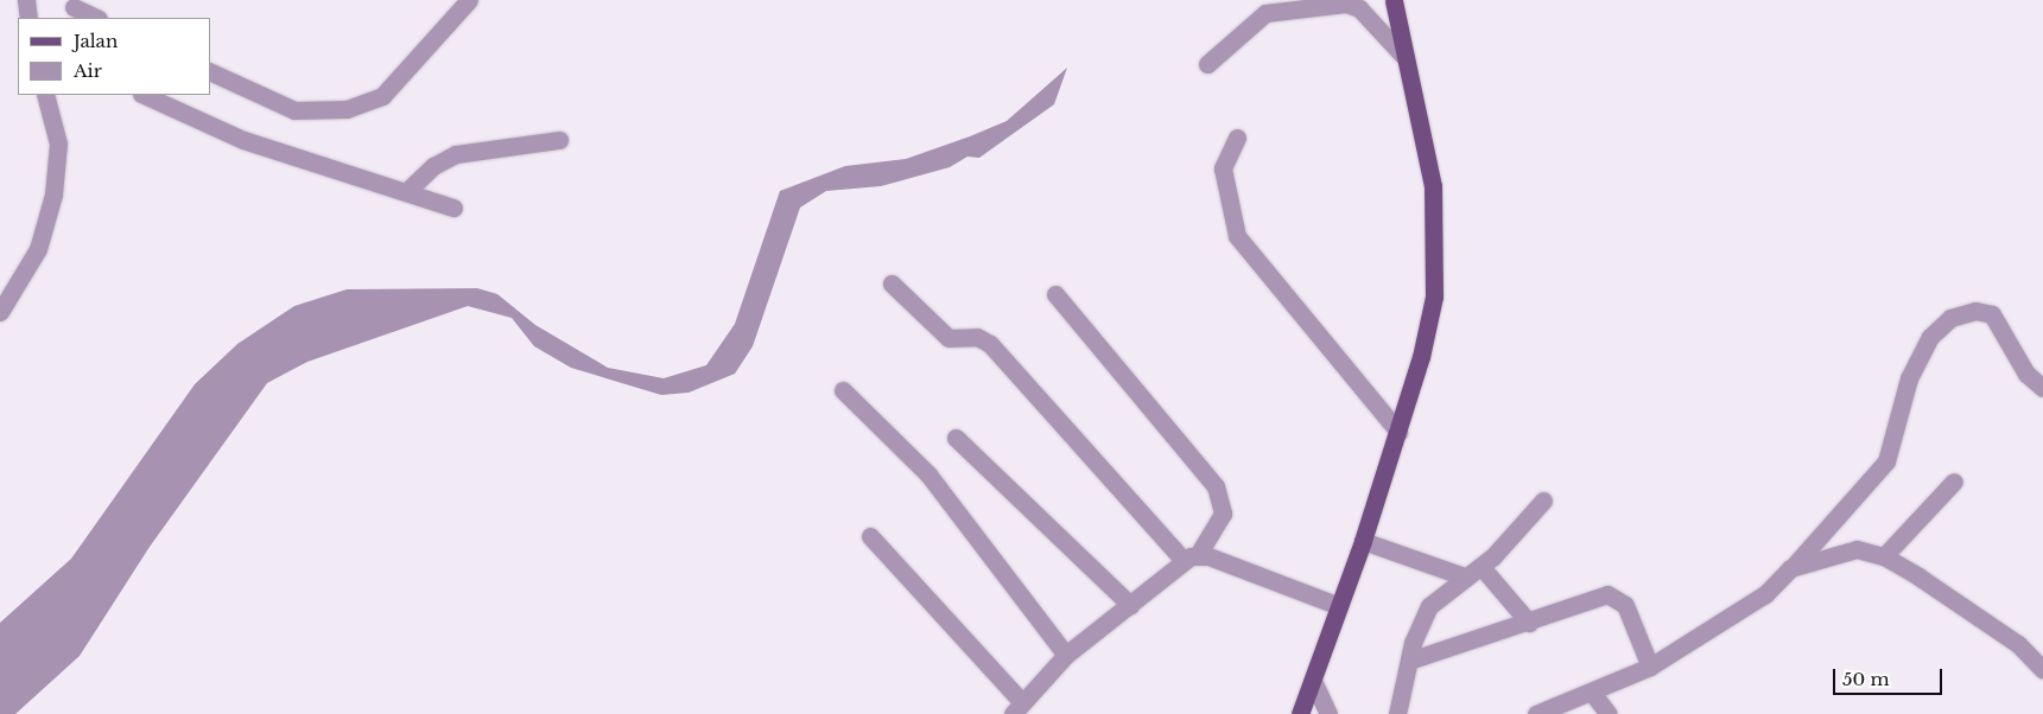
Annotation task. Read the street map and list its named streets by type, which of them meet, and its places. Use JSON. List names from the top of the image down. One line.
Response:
{"legend":["Jalan","Air"],"scale_bar":"50 m"}
